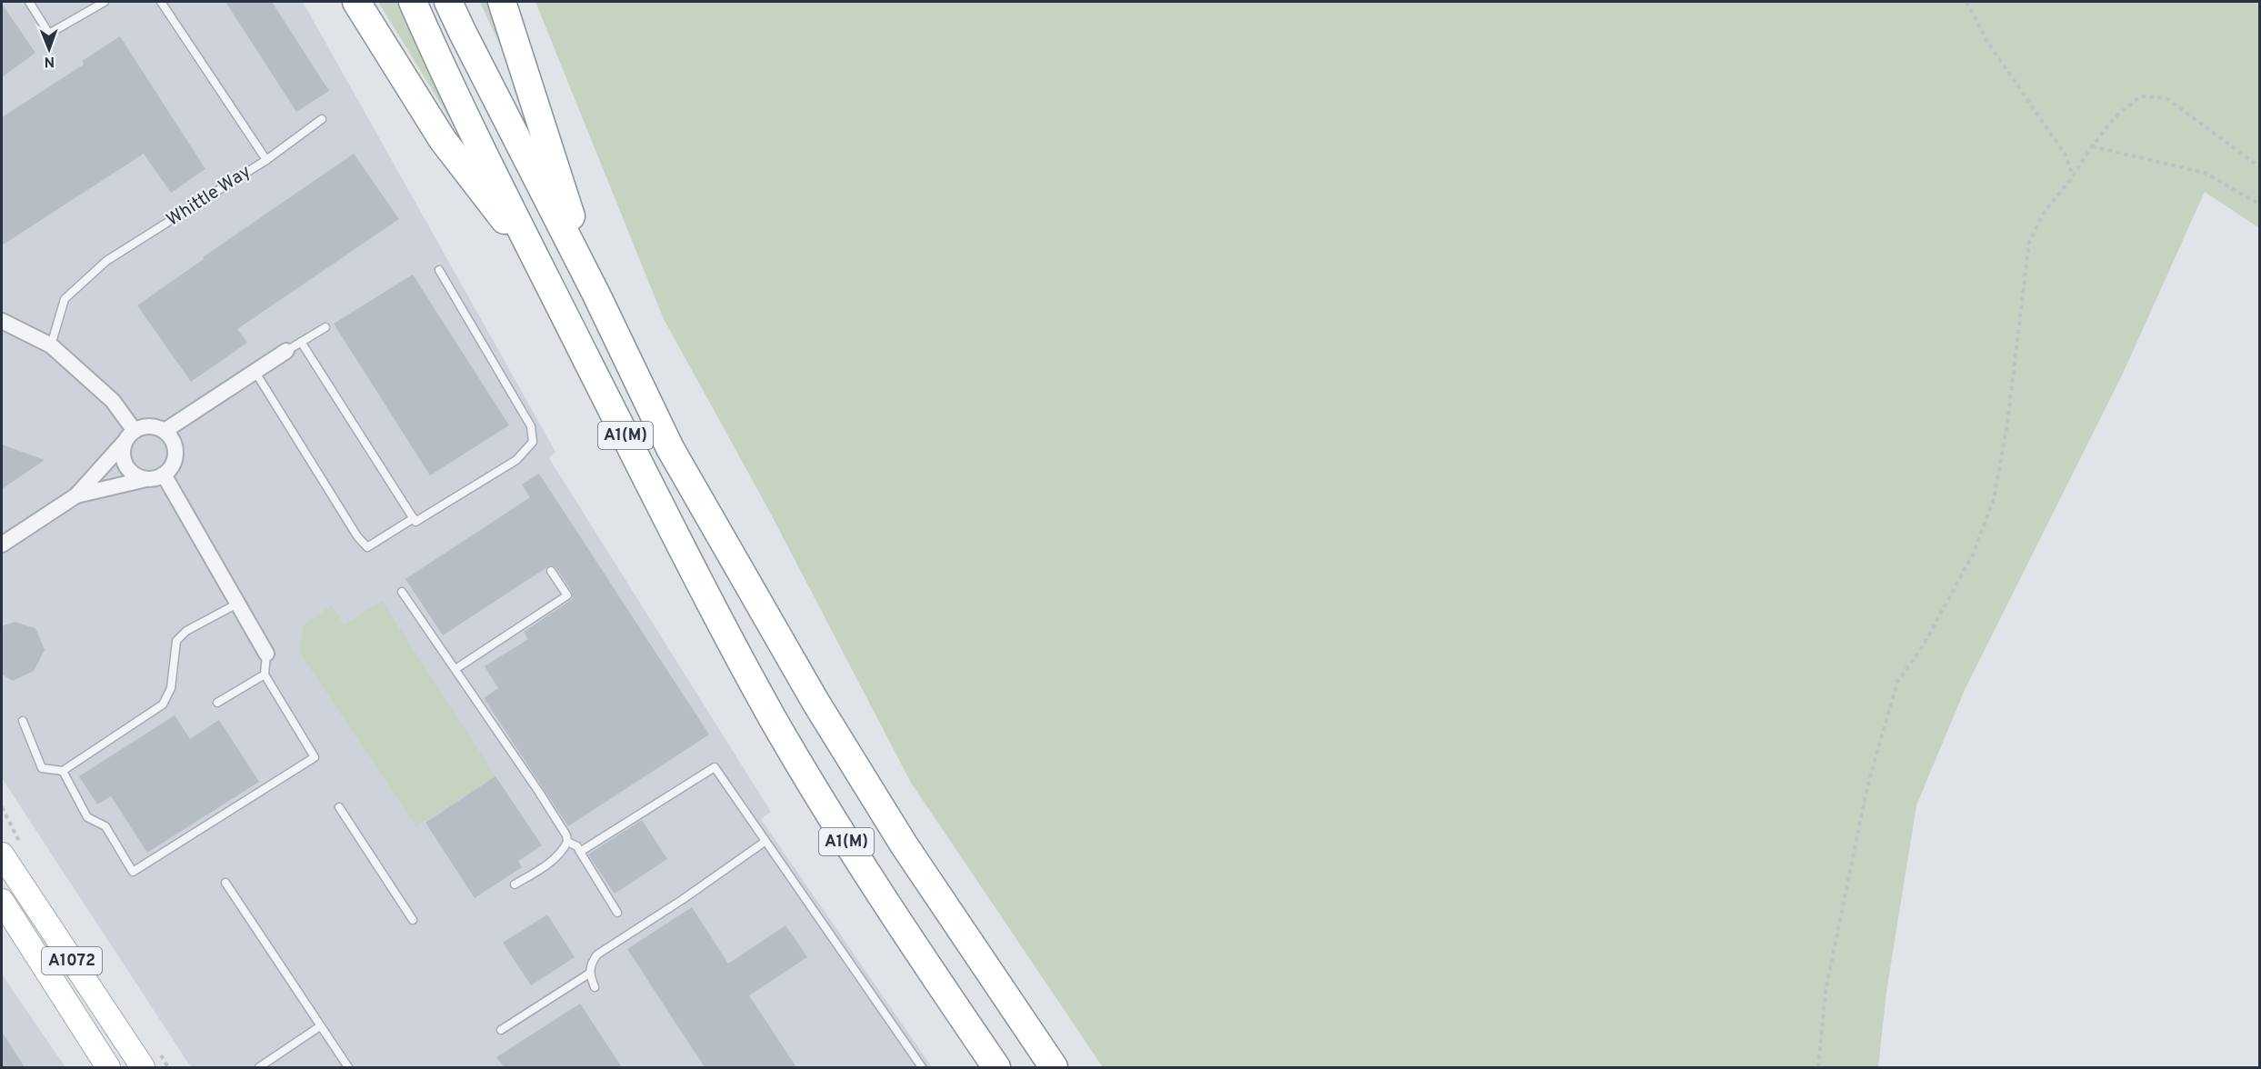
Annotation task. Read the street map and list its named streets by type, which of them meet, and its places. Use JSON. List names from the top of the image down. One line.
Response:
{"streets":{"highway":["A1(M)"],"main road":["A1072"],"lane":["Whittle Way"]},"north":"bottom"}
